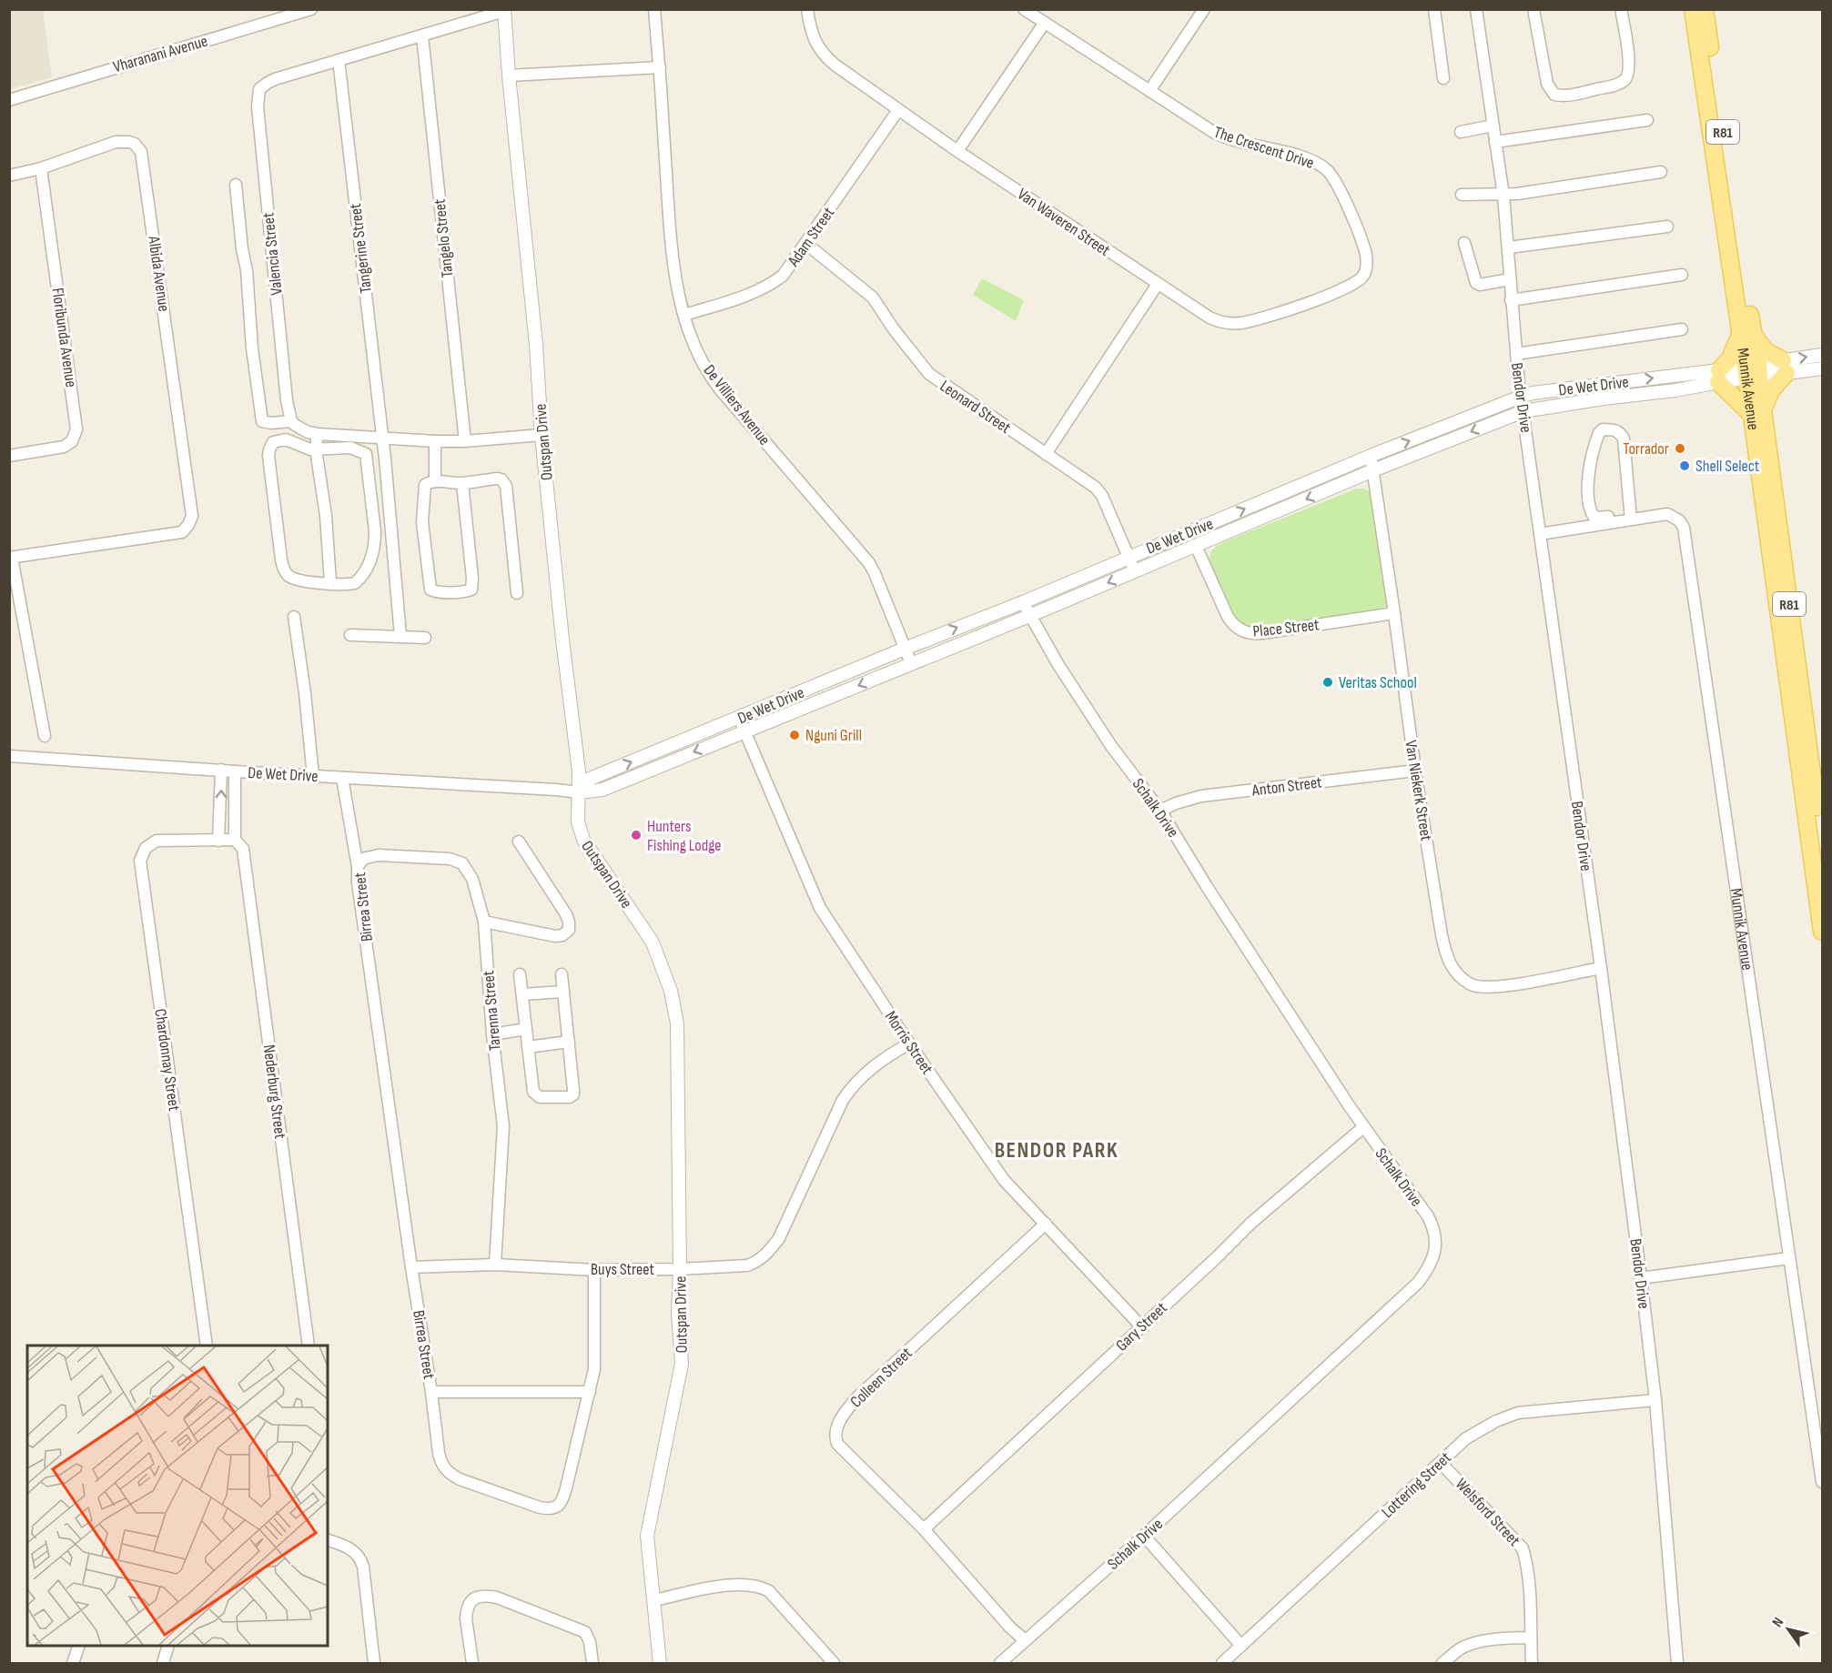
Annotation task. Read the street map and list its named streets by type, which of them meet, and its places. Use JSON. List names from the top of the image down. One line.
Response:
{"streets":{"main road":["R81","Munnik Avenue"],"street":["Vharanani Avenue","The Crescent Drive","Van Waveren Street","Adam Street","Tangelo Street","Tangerine Street","Valencia Street","Albida Avenue","Floribunda Avenue","De Wet Drive","Bendor Drive","De Villiers Avenue","Leonard Street","Outspan Drive","Place Street","Anton Street","Van Niekerk Street","Schalk Drive","Birrea Street","Tarenna Street","Morris Street","Chardonnay Street","Nederburg Street","Buys Street","Gary Street","Colleen Street","Lottering Street","Welsford Street"]},"crossings":[["The Crescent Drive","Van Waveren Street"],["Van Waveren Street","Adam Street"],["Adam Street","De Villiers Avenue"],["Adam Street","Leonard Street"],["Tangelo Street","Valencia Street"],["Tangerine Street","Valencia Street"],["Valencia Street","Outspan Drive"],["Albida Avenue","Floribunda Avenue"],["De Wet Drive","Munnik Avenue"],["De Wet Drive","Bendor Drive"],["De Wet Drive","De Villiers Avenue"],["De Wet Drive","Leonard Street"],["De Wet Drive","Outspan Drive"],["De Wet Drive","Place Street"],["De Wet Drive","Van Niekerk Street"],["De Wet Drive","Schalk Drive"],["De Wet Drive","Birrea Street"],["De Wet Drive","Morris Street"],["De Wet Drive","Nederburg Street"],["Munnik Avenue","Bendor Drive"],["Bendor Drive","Van Niekerk Street"],["Bendor Drive","Lottering Street"],["Outspan Drive","Buys Street"],["Place Street","Van Niekerk Street"],["Anton Street","Van Niekerk Street"],["Anton Street","Schalk Drive"],["Schalk Drive","Gary Street"],["Schalk Drive","Colleen Street"],["Birrea Street","Tarenna Street"],["Birrea Street","Buys Street"],["Tarenna Street","Buys Street"],["Morris Street","Buys Street"],["Morris Street","Gary Street"],["Morris Street","Colleen Street"],["Gary Street","Colleen Street"],["Lottering Street","Welsford Street"]],"districts":["BENDOR PARK"],"places":["Torrador","Shell Select","Veritas School","Nguni Grill","Hunters Fishing Lodge"],"north":"top left"}
